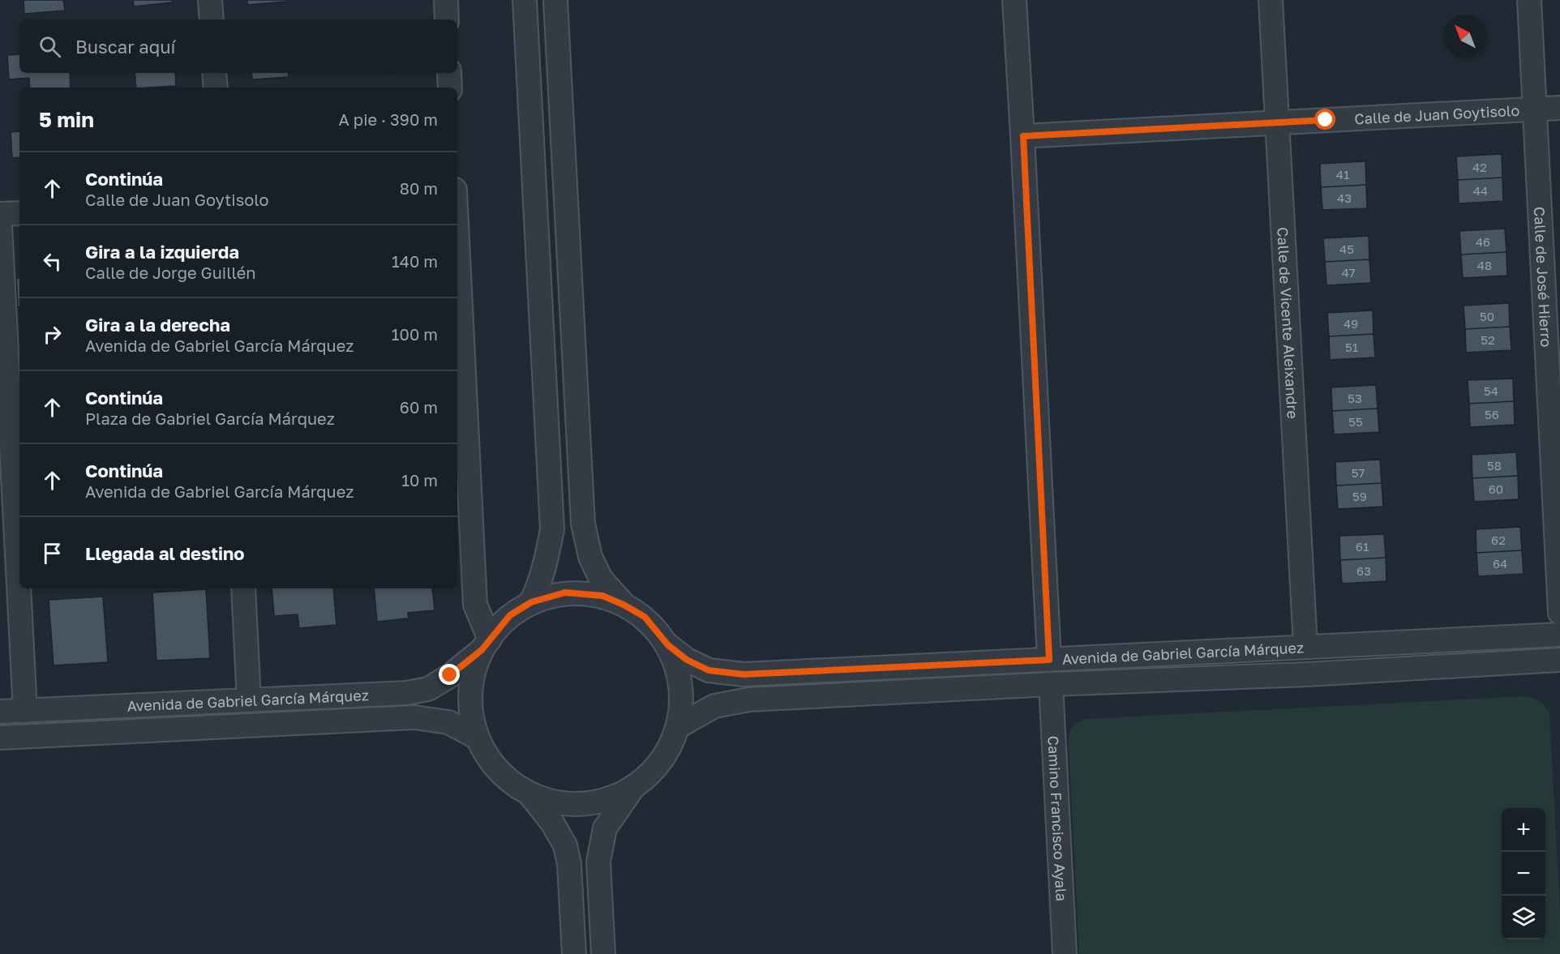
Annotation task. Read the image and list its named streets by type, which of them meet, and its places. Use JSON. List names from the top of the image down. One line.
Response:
{"streets":{"street":["Calle de Juan Goytisolo","Calle de José Hierro","Calle de Vicente Aleixandre","Avenida de Gabriel García Márquez","Camino Francisco Ayala"]},"crossings":[["Calle de Juan Goytisolo","Calle de José Hierro"],["Calle de Juan Goytisolo","Calle de Vicente Aleixandre"],["Calle de Vicente Aleixandre","Avenida de Gabriel García Márquez"],["Avenida de Gabriel García Márquez","Camino Francisco Ayala"]],"house_numbers":["42","41","44","43","46","45","48","47","50","49","52","51","54","53","56","55","58","57","60","59","62","61","64","63"],"north":"top left","page":{"search":"Buscar aquí","heading":["5 min","A pie · 390 m"],"list":[["Continúa","Calle de Juan Goytisolo","80 m"],["Gira a la izquierda","Calle de Jorge Guillén","140 m"],["Gira a la derecha","Avenida de Gabriel García Márquez","100 m"],["Continúa","Plaza de Gabriel García Márquez","60 m"],["Continúa","Avenida de Gabriel García Márquez","10 m"],"Llegada al destino"],"map_buttons":["+","−"]}}
